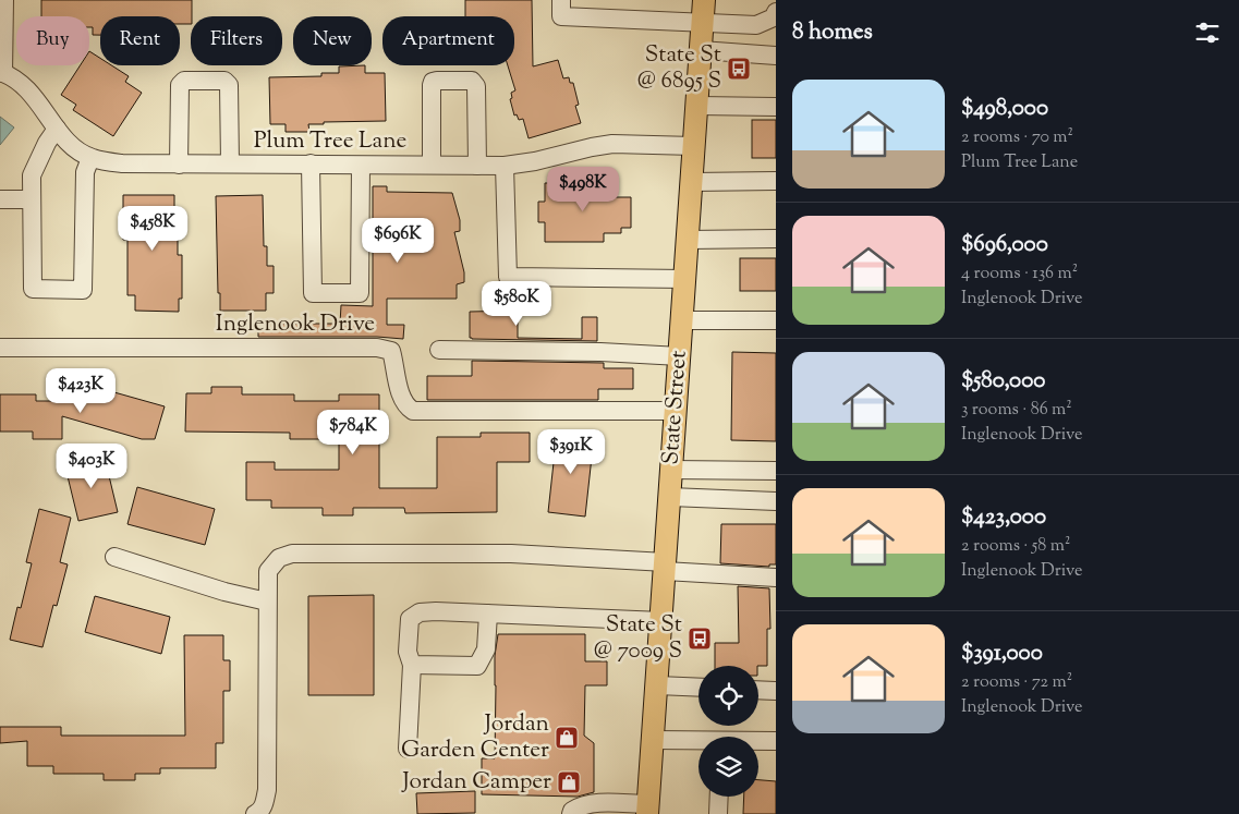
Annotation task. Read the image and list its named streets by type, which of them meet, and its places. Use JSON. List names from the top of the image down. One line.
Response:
{"streets":{"main road":["State Street"],"street":["Plum Tree Lane","Inglenook Drive"]},"crossings":[["Plum Tree Lane","State Street"],["Inglenook Drive","State Street"]],"places":{"bus stop":["State St @ 6895 S","State St @ 7009 S"],"shop":["Jordan Garden Center","Jordan Camper"]},"page":{"heading":"8 homes","chip":["Buy","Rent","Filters","New","Apartment"],"list":[{"name":"$498,000","note":"2 rooms · 70 m² · Plum Tree Lane"},{"name":"$696,000","note":"4 rooms · 136 m² · Inglenook Drive"},{"name":"$580,000","note":"3 rooms · 86 m² · Inglenook Drive"},{"name":"$423,000","note":"2 rooms · 58 m² · Inglenook Drive"},{"name":"$391,000","note":"2 rooms · 72 m² · Inglenook Drive"}],"price":["$498K","$458K","$696K","$580K","$423K","$784K","$391K","$403K"]}}
